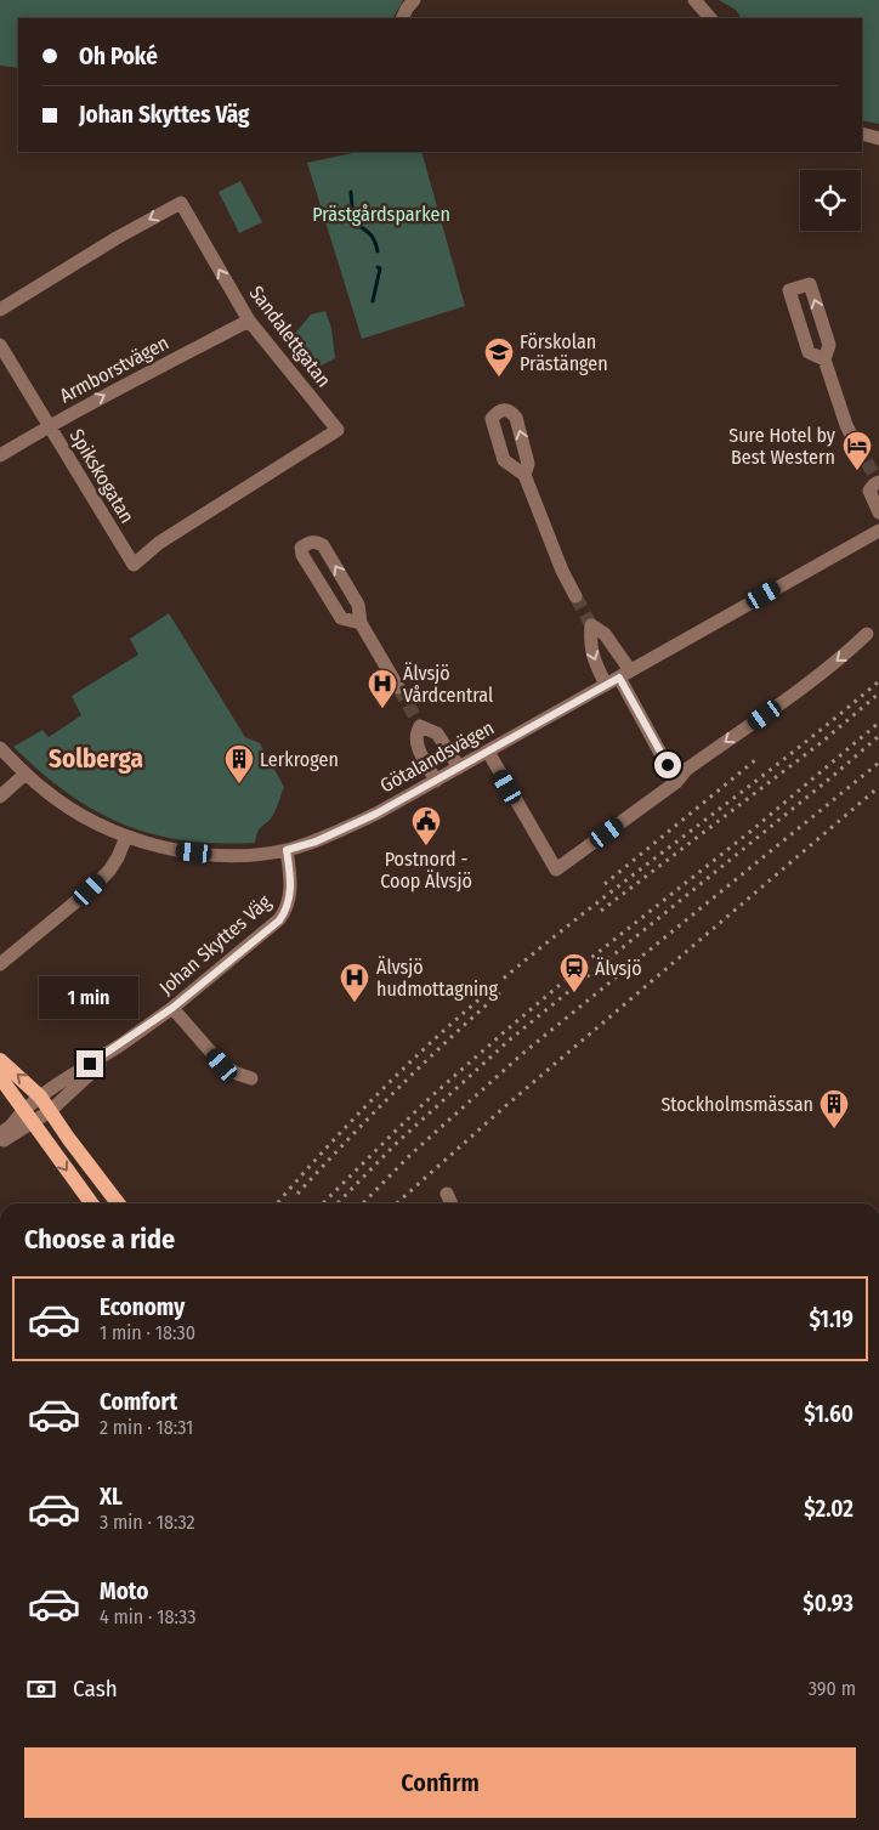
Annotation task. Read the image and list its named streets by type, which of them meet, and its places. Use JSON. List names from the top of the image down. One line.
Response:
{"streets":{"street":["Sandalettgatan","Armborstvägen","Spikskogatan","Götalandsvägen","Johan Skyttes Väg"]},"crossings":[["Sandalettgatan","Armborstvägen"],["Sandalettgatan","Spikskogatan"],["Armborstvägen","Spikskogatan"],["Götalandsvägen","Johan Skyttes Väg"]],"one_way":["Armborstvägen"],"districts":["Solberga"],"parks":["Prästgårdsparken"],"places":{"school or university":["Förskolan Prästängen"],"hotel":["Sure Hotel by Best Western"],"hospital":["Älvsjö Vårdcentral","Älvsjö hudmottagning"],"building":["Lerkrogen","Stockholmsmässan"],"public building":["Postnord - Coop Älvsjö"],"station":["Älvsjö"]},"page":{"banner":["Oh Poké","Johan Skyttes Väg"],"bubble":"1 min","heading":"Choose a ride","list":[{"name":"Economy","note":"1 min · 18:30","value":"$1.19"},{"name":"Comfort","note":"2 min · 18:31","value":"$1.60"},{"name":"XL","note":"3 min · 18:32","value":"$2.02"},{"name":"Moto","note":"4 min · 18:33","value":"$0.93"}],"pay":["Cash","390 m"],"buttons":"Confirm"}}
